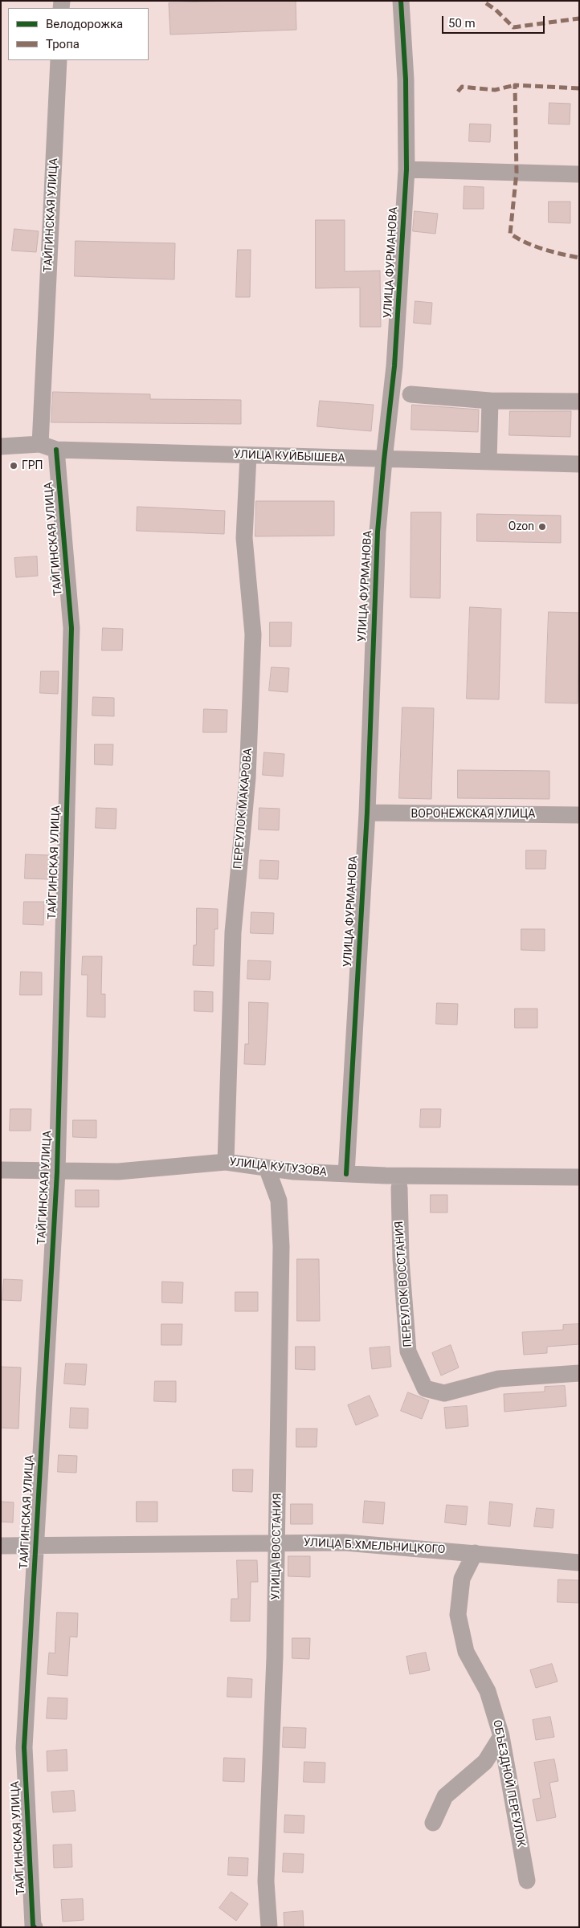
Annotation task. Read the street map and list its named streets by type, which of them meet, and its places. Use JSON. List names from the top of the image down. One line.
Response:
{"streets":{"street":["ТАЙГИНСКАЯ УЛИЦА","УЛИЦА ФУРМАНОВА","УЛИЦА КУЙБЫШЕВА","ПЕРЕУЛОК МАКАРОВА","ВОРОНЕЖСКАЯ УЛИЦА","УЛИЦА КУТУЗОВА","ПЕРЕУЛОК ВОССТАНИЯ","УЛИЦА ВОССТАНИЯ","УЛИЦА Б.ХМЕЛЬНИЦКОГО","ОБЪЕЗДНОЙ ПЕРЕУЛОК"]},"crossings":[["ТАЙГИНСКАЯ УЛИЦА","УЛИЦА КУЙБЫШЕВА"],["ТАЙГИНСКАЯ УЛИЦА","УЛИЦА КУТУЗОВА"],["ТАЙГИНСКАЯ УЛИЦА","УЛИЦА Б.ХМЕЛЬНИЦКОГО"],["УЛИЦА ФУРМАНОВА","УЛИЦА КУЙБЫШЕВА"],["УЛИЦА ФУРМАНОВА","ВОРОНЕЖСКАЯ УЛИЦА"],["УЛИЦА ФУРМАНОВА","УЛИЦА КУТУЗОВА"],["УЛИЦА КУЙБЫШЕВА","ПЕРЕУЛОК МАКАРОВА"],["ПЕРЕУЛОК МАКАРОВА","УЛИЦА КУТУЗОВА"],["УЛИЦА КУТУЗОВА","УЛИЦА ВОССТАНИЯ"],["УЛИЦА ВОССТАНИЯ","УЛИЦА Б.ХМЕЛЬНИЦКОГО"],["УЛИЦА Б.ХМЕЛЬНИЦКОГО","ОБЪЕЗДНОЙ ПЕРЕУЛОК"]],"places":["ГРП","Ozon"],"legend":["Велодорожка","Тропа"],"scale_bar":"50 m"}
